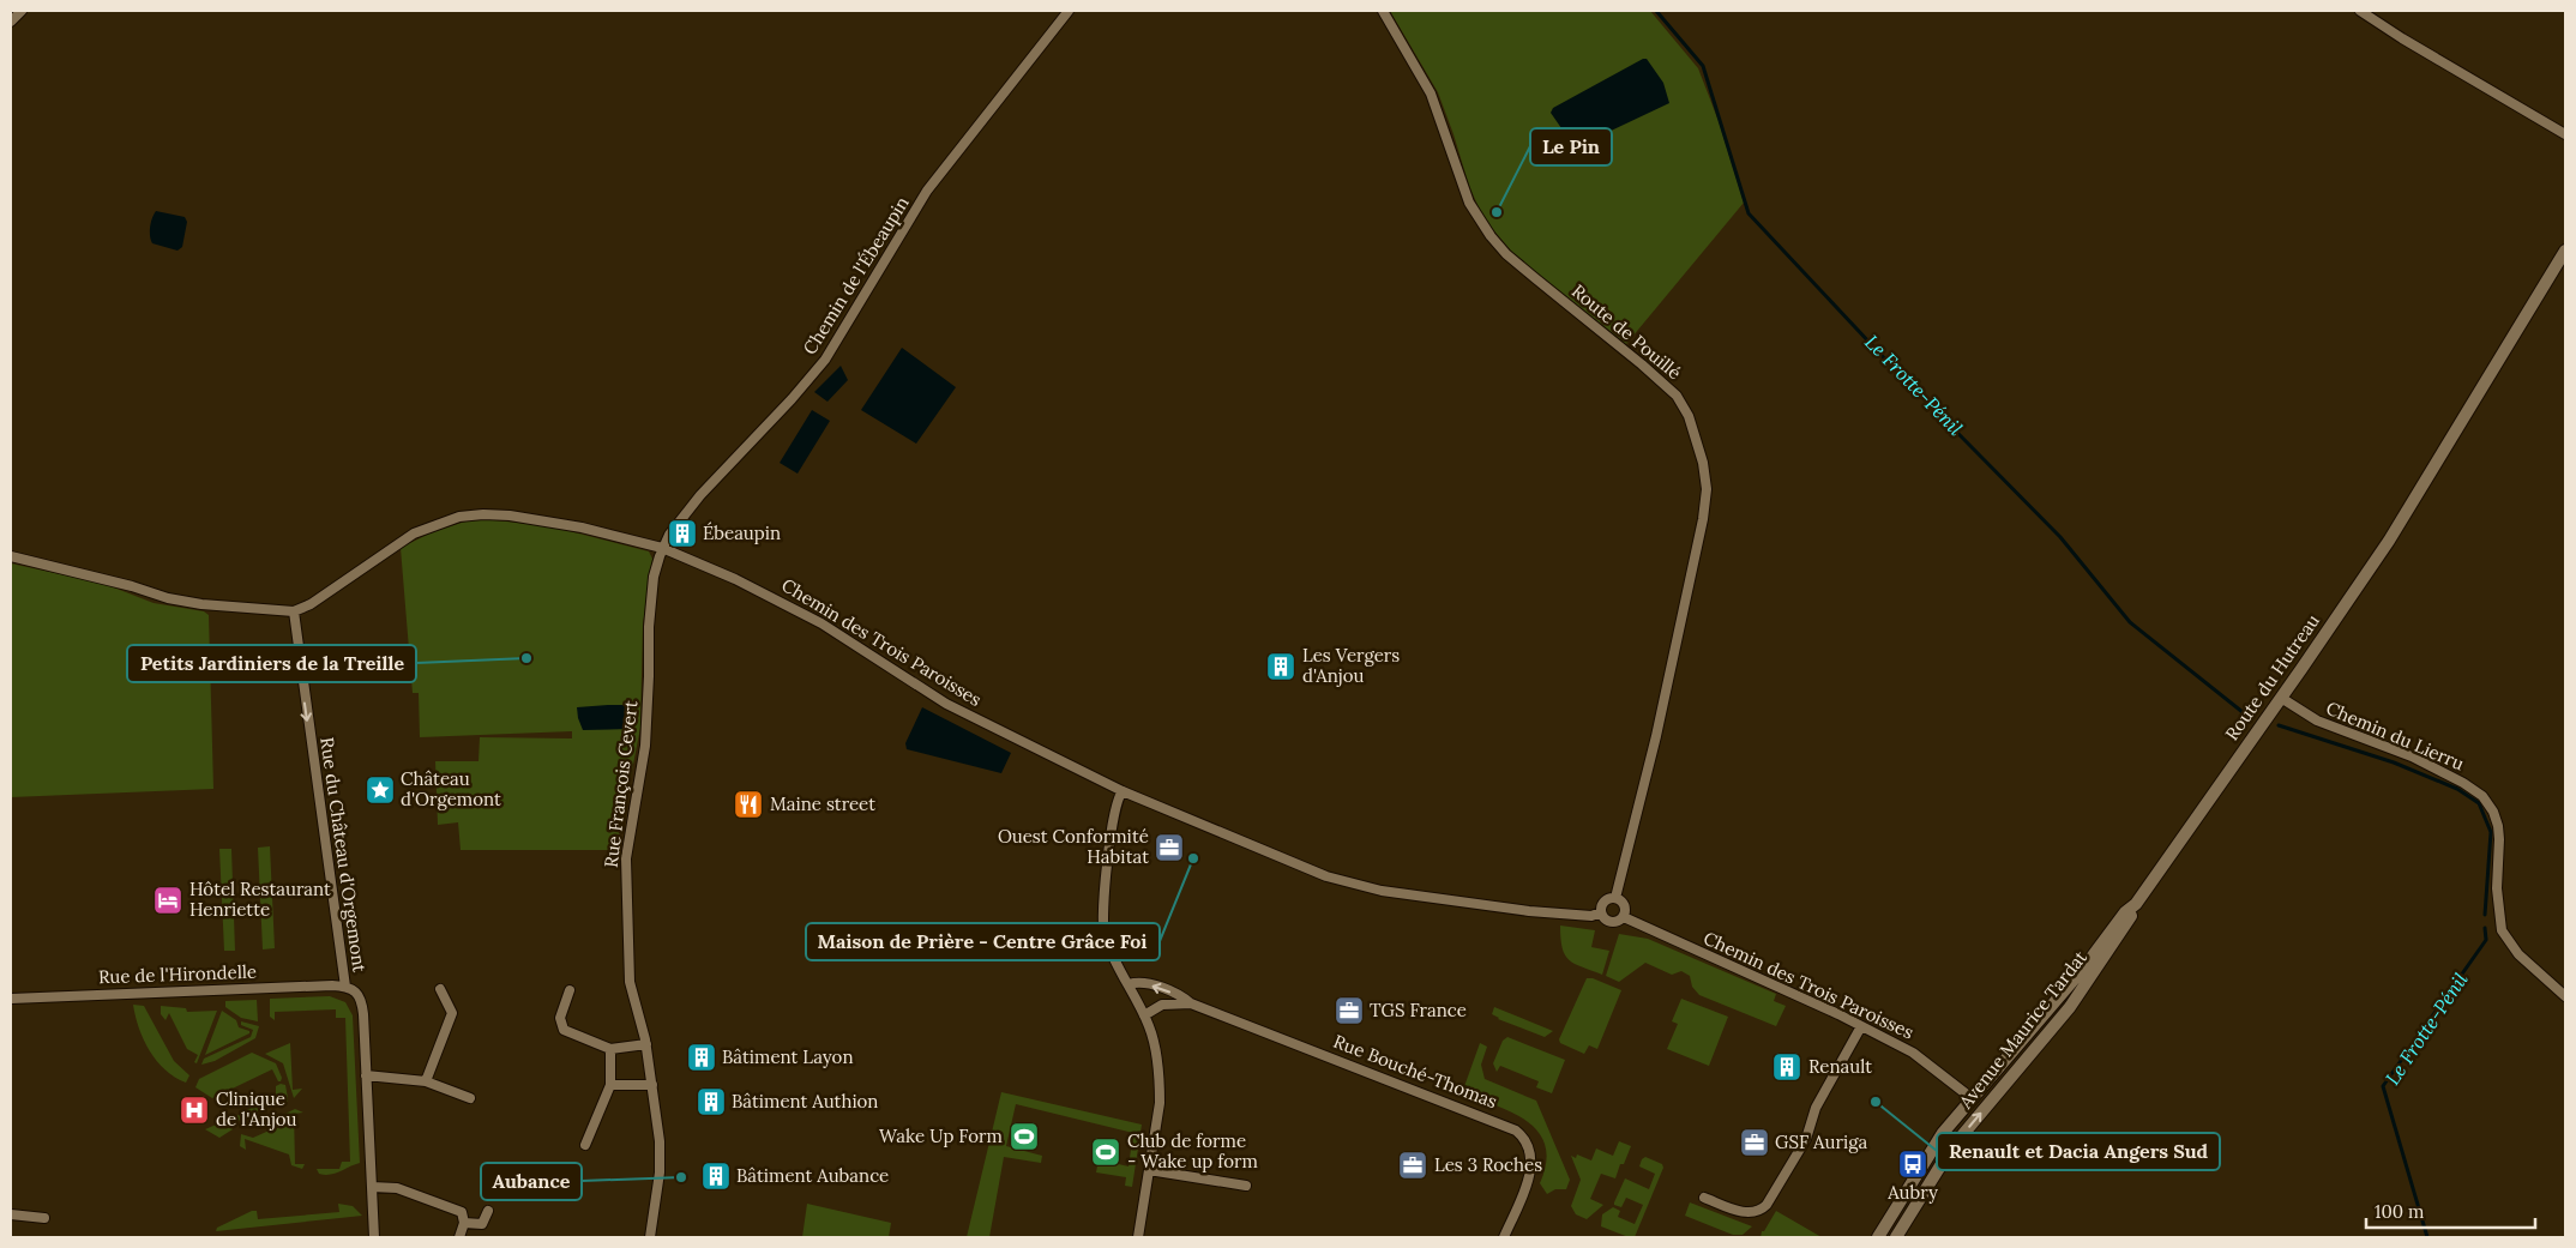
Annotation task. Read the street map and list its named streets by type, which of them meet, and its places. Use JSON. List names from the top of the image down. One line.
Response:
{"streets":{"street":["Chemin de l'Ébeaupin","Route de Pouillé","Chemin des Trois Paroisses","Route du Hutreau","Chemin du Lierru","Rue François Cevert","Rue du Château d'Orgemont","Rue de l'Hirondelle","Avenue Maurice Tardat","Rue Bouché-Thomas"]},"crossings":[["Chemin de l'Ébeaupin","Chemin des Trois Paroisses"],["Chemin de l'Ébeaupin","Rue François Cevert"],["Route de Pouillé","Chemin des Trois Paroisses"],["Chemin des Trois Paroisses","Route du Hutreau"],["Chemin des Trois Paroisses","Rue François Cevert"],["Chemin des Trois Paroisses","Rue du Château d'Orgemont"],["Chemin des Trois Paroisses","Avenue Maurice Tardat"],["Route du Hutreau","Chemin du Lierru"],["Route du Hutreau","Avenue Maurice Tardat"],["Rue du Château d'Orgemont","Rue de l'Hirondelle"]],"one_way":["Rue du Château d'Orgemont"],"water":["Le Frotte-Pénil"],"places":{"other":["Le Pin","Petits Jardiniers de la Treille","Maison de Prière - Centre Grâce Foi","Renault et Dacia Angers Sud","Aubance"],"building":["Ébeaupin","Les Vergers d'Anjou","Bâtiment Layon","Renault","Bâtiment Authion","Bâtiment Aubance"],"place":["Château d'Orgemont"],"restaurant":["Maine street"],"office":["Ouest Conformité Habitat","TGS France","GSF Auriga","Les 3 Roches"],"hotel":["Hôtel Restaurant Henriette"],"hospital":["Clinique de l'Anjou"],"sports":["Wake Up Form","Club de forme - Wake up form"],"bus stop":["Aubry"]},"scale_bar":"100 m"}
